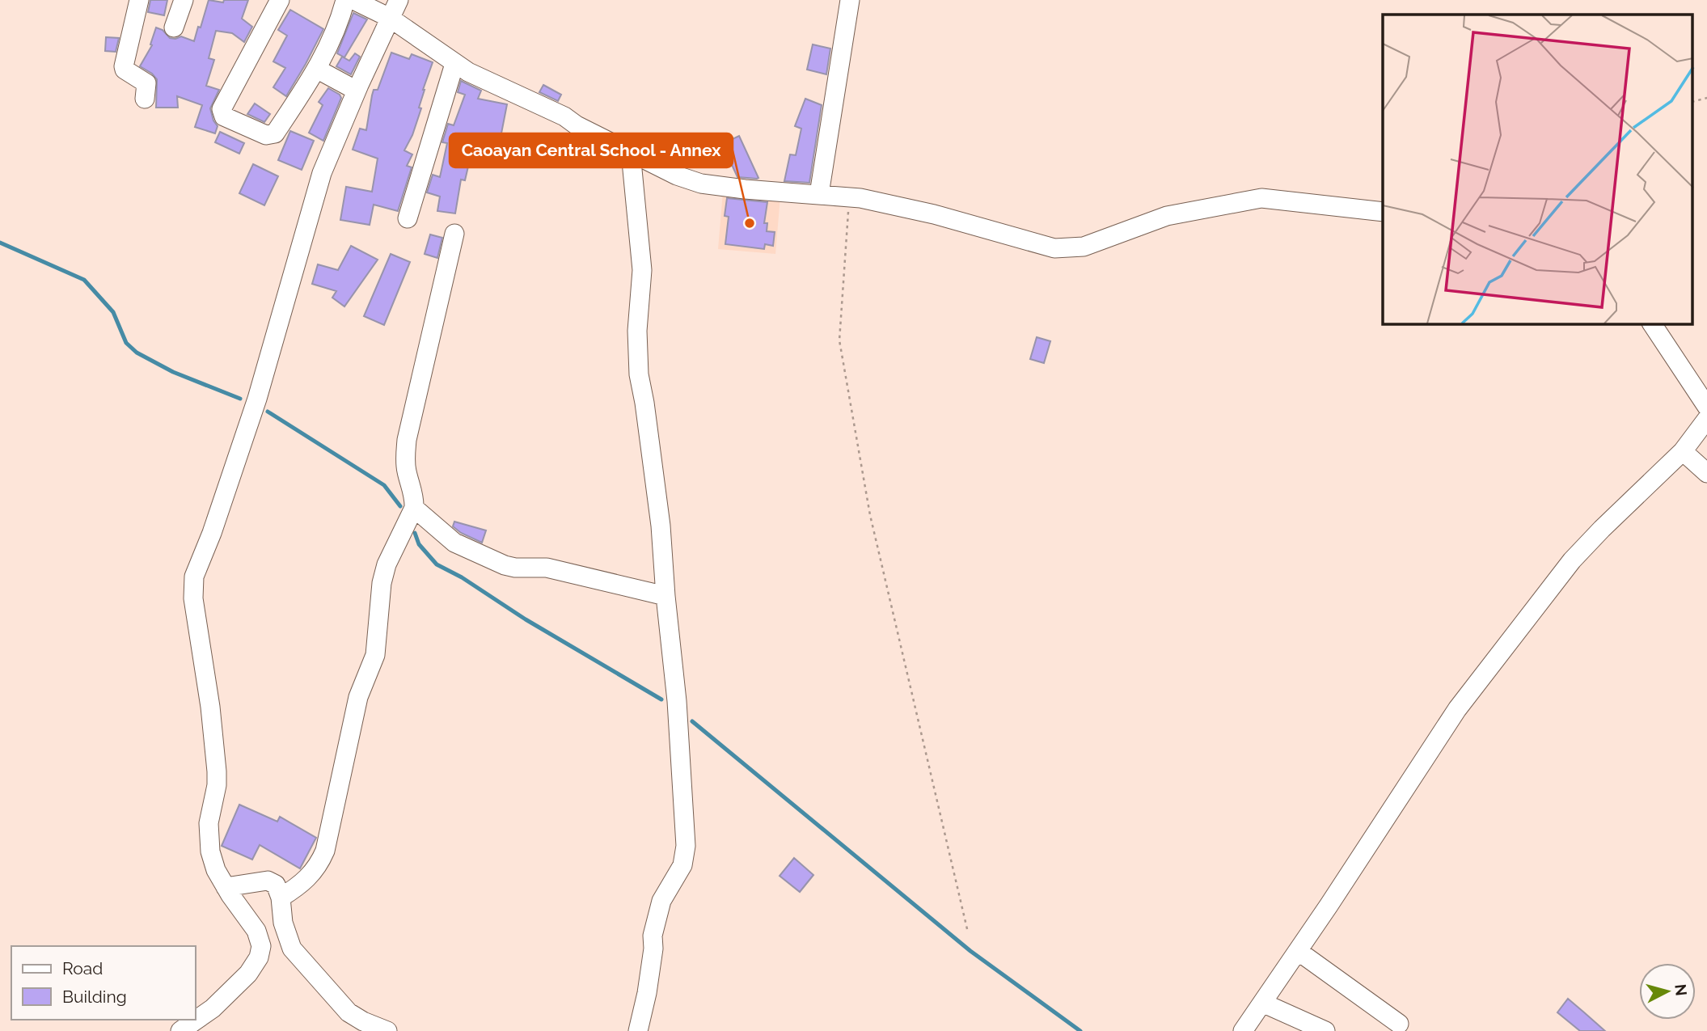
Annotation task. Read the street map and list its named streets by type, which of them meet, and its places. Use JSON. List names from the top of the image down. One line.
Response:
{"places":["Caoayan Central School - Annex"],"legend":["Road","Building"],"north":"right"}
